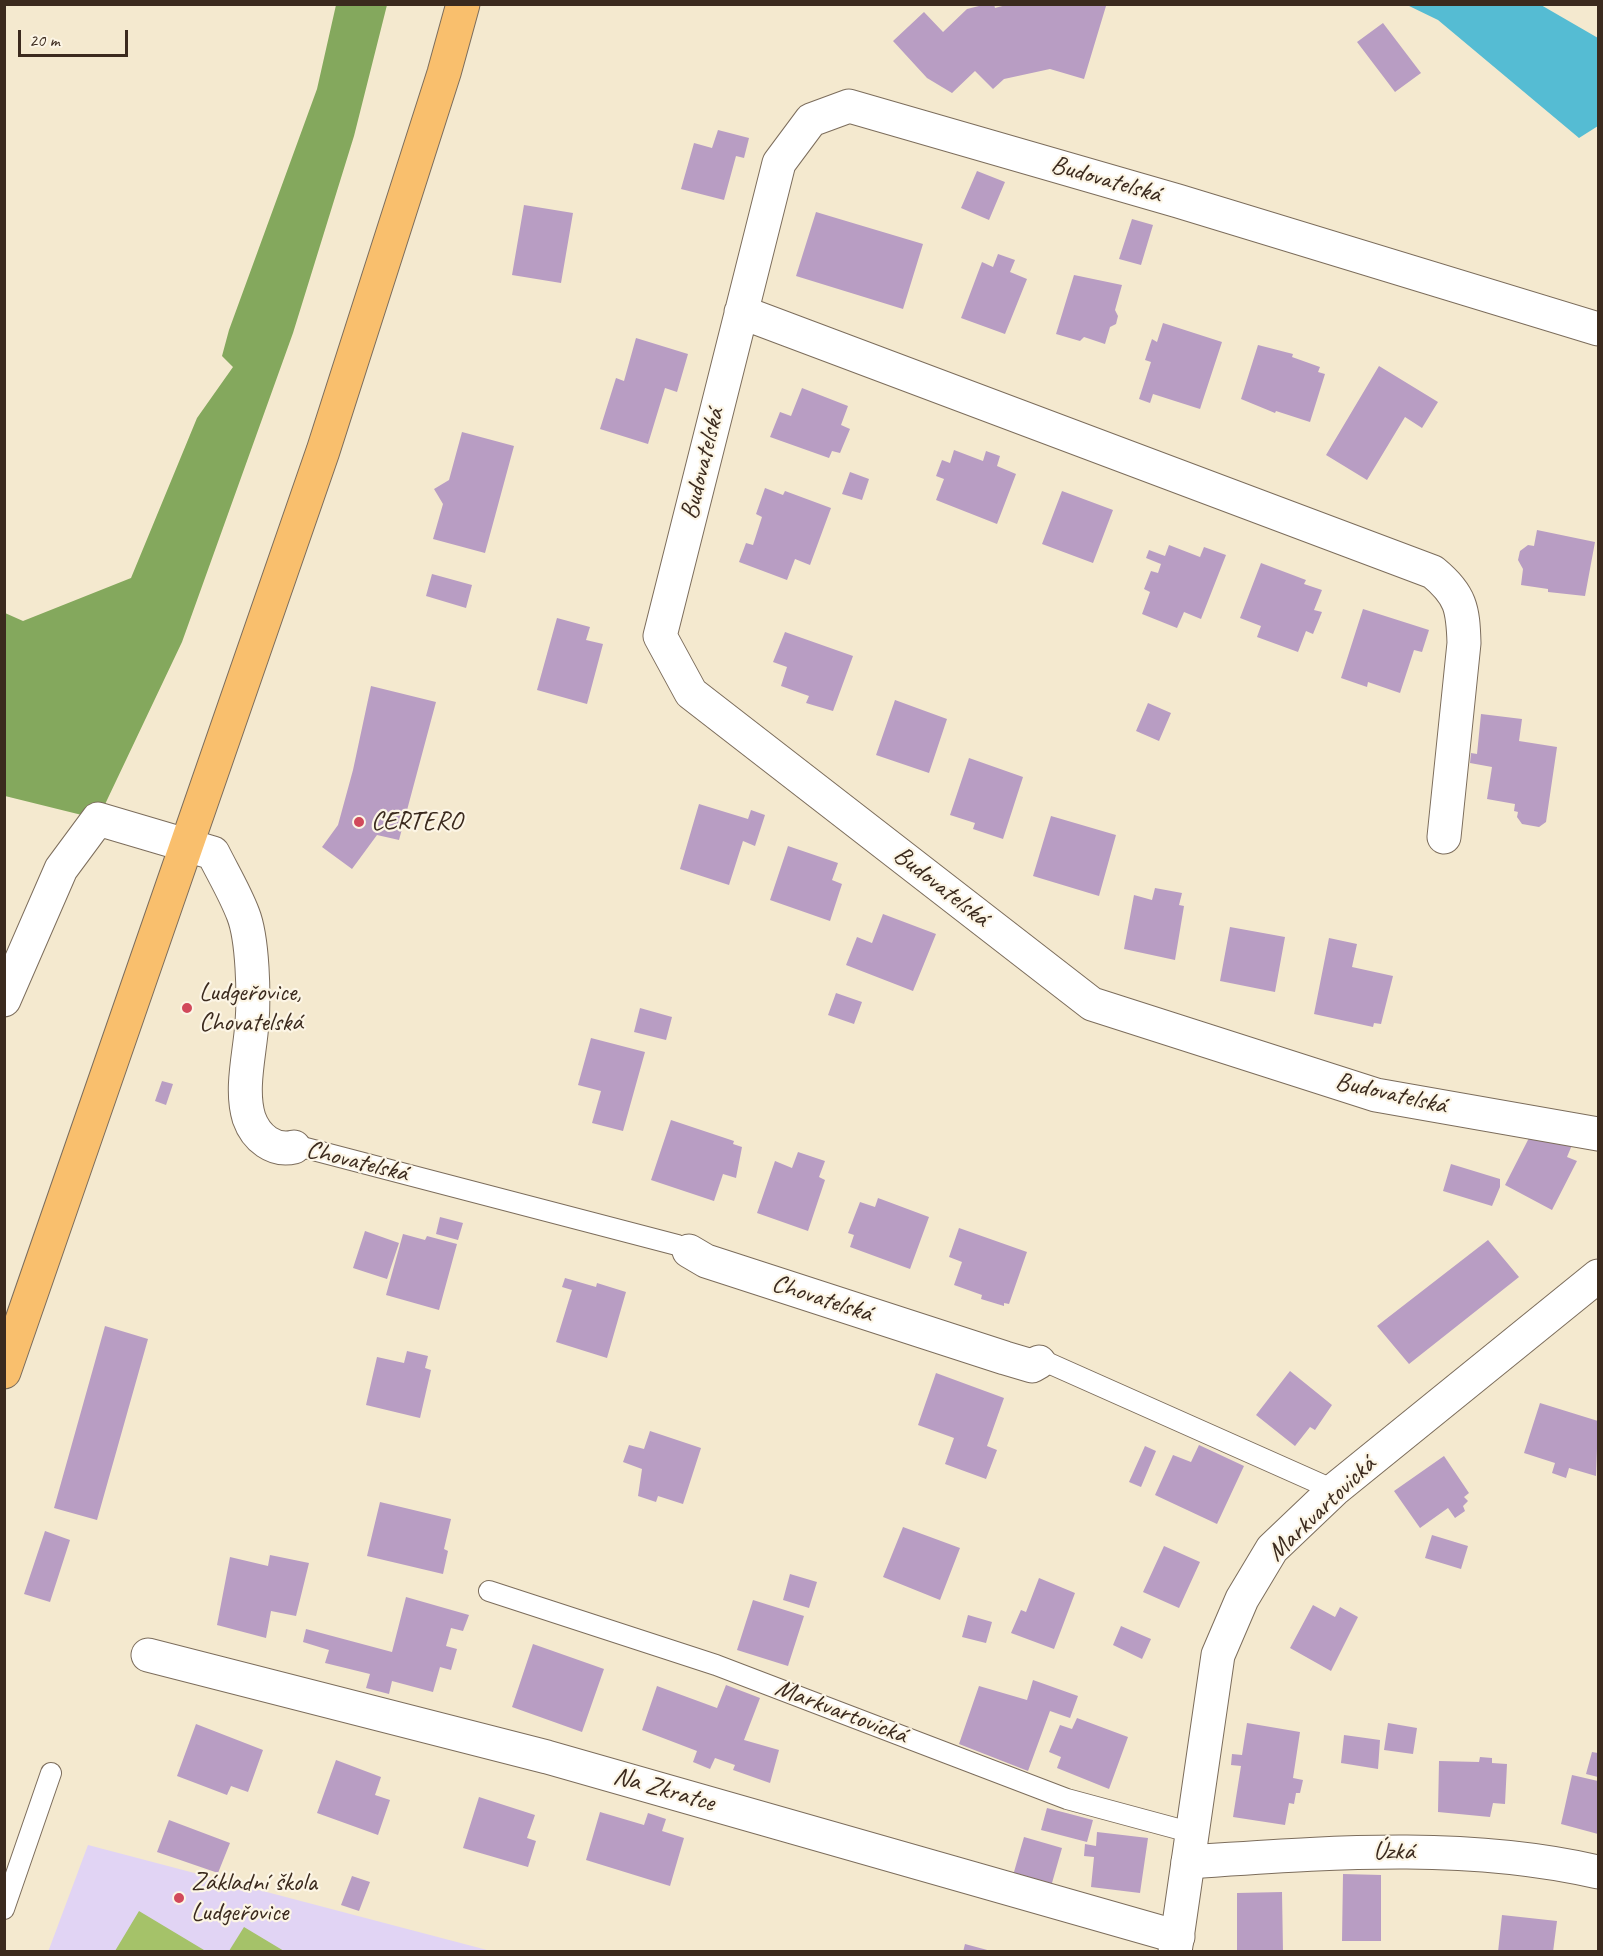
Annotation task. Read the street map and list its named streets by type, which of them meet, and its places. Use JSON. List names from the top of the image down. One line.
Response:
{"streets":{"street":["Budovatelská","Chovatelská","Markvartovická","Na Zkratce","Úzká"]},"crossings":[["Chovatelská","Markvartovická"],["Markvartovická","Na Zkratce"],["Markvartovická","Úzká"]],"places":["CERTERO","Ludgeřovice, Chovatelská","Základní škola Ludgeřovice"],"scale_bar":"20 m"}
